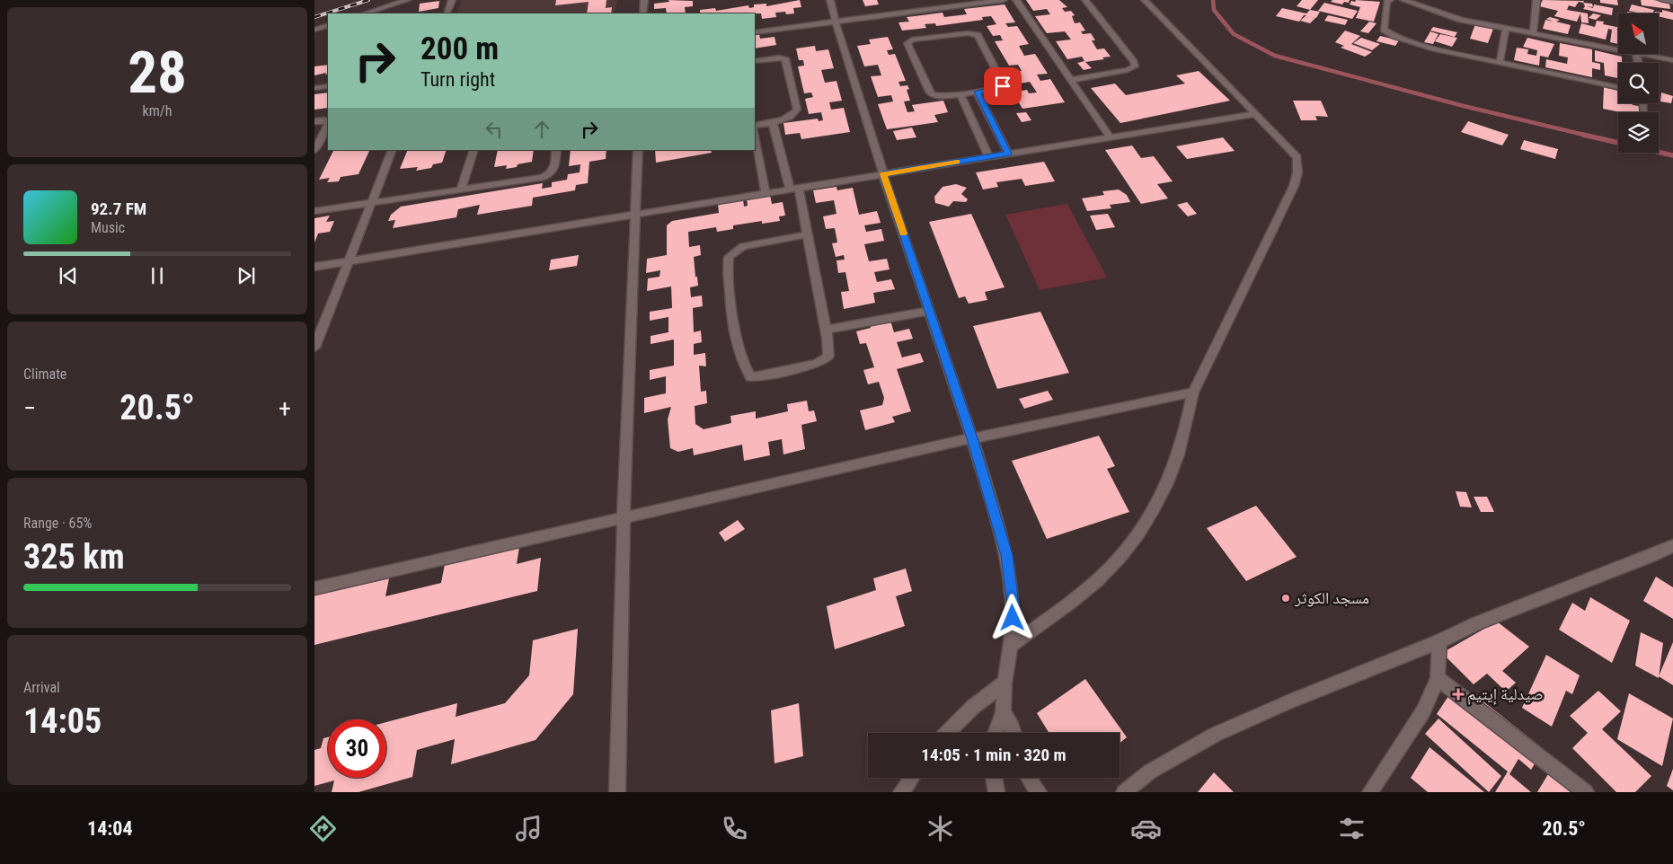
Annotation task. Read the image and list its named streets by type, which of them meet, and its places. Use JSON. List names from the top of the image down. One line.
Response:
{"places":{"other":["مسجد الكوثر"],"health":["صيدلية إيتيم"]},"north":"top left","page":{"tile":[["28","km/h"],"Climate",["Range · 65%","325 km"],["Arrival","14:05"]],"turn":["200 m","Turn right"],"song":["92.7 FM","Music"],"heat":["−","20.5°","+"],"limit":"30","trip":"14:05 · 1 min · 320 m","tabs":["14:04","20.5°"]}}
